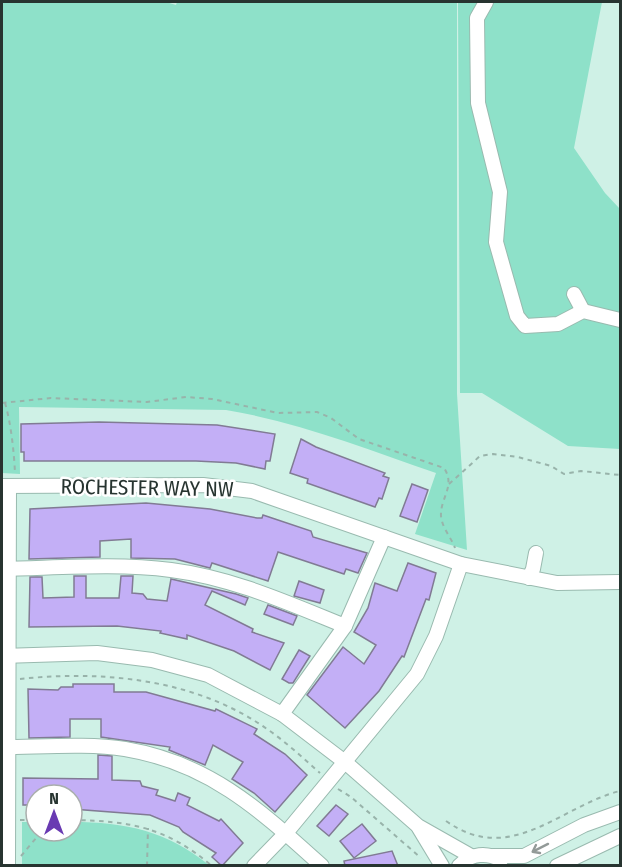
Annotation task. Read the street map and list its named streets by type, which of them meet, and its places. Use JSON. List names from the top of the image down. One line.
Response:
{"streets":{"street":["ROCHESTER WAY NW"]},"north":"top"}
